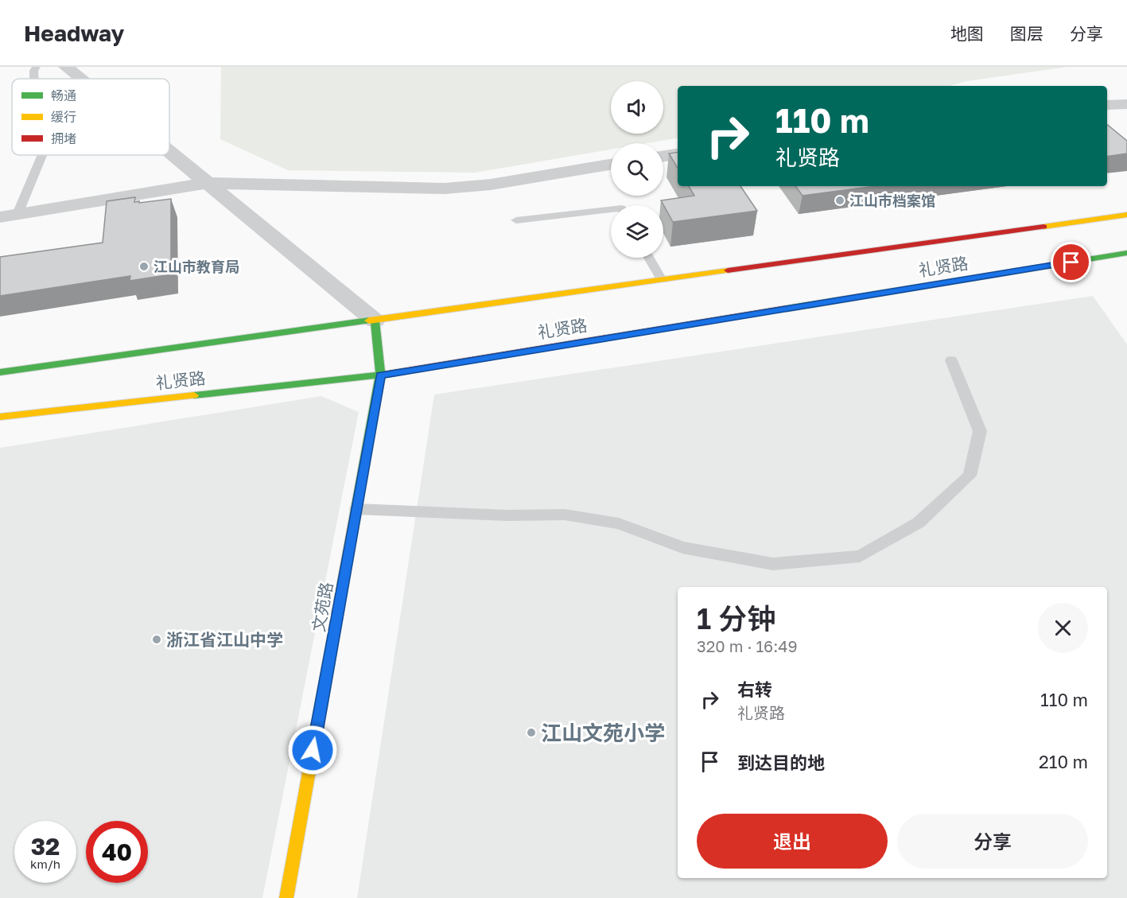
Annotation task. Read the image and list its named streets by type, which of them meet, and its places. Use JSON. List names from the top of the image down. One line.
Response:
{"streets":{"main road":["礼贤路","文苑路"]},"crossings":[["礼贤路","文苑路"]],"places":["江山市档案馆","江山市教育局","浙江省江山中学","江山文苑小学"],"legend":["畅通","缓行","拥堵"],"page":{"header":"Headway","nav":["地图","图层","分享"],"turn":["110 m","礼贤路"],"heading":["1 分钟","320 m · 16:49"],"list":[{"name":"右转","note":"礼贤路","value":"110 m"},{"name":"到达目的地","value":"210 m"}],"buttons":["退出","分享"],"speed":"32 km/h","limit":"40"}}
